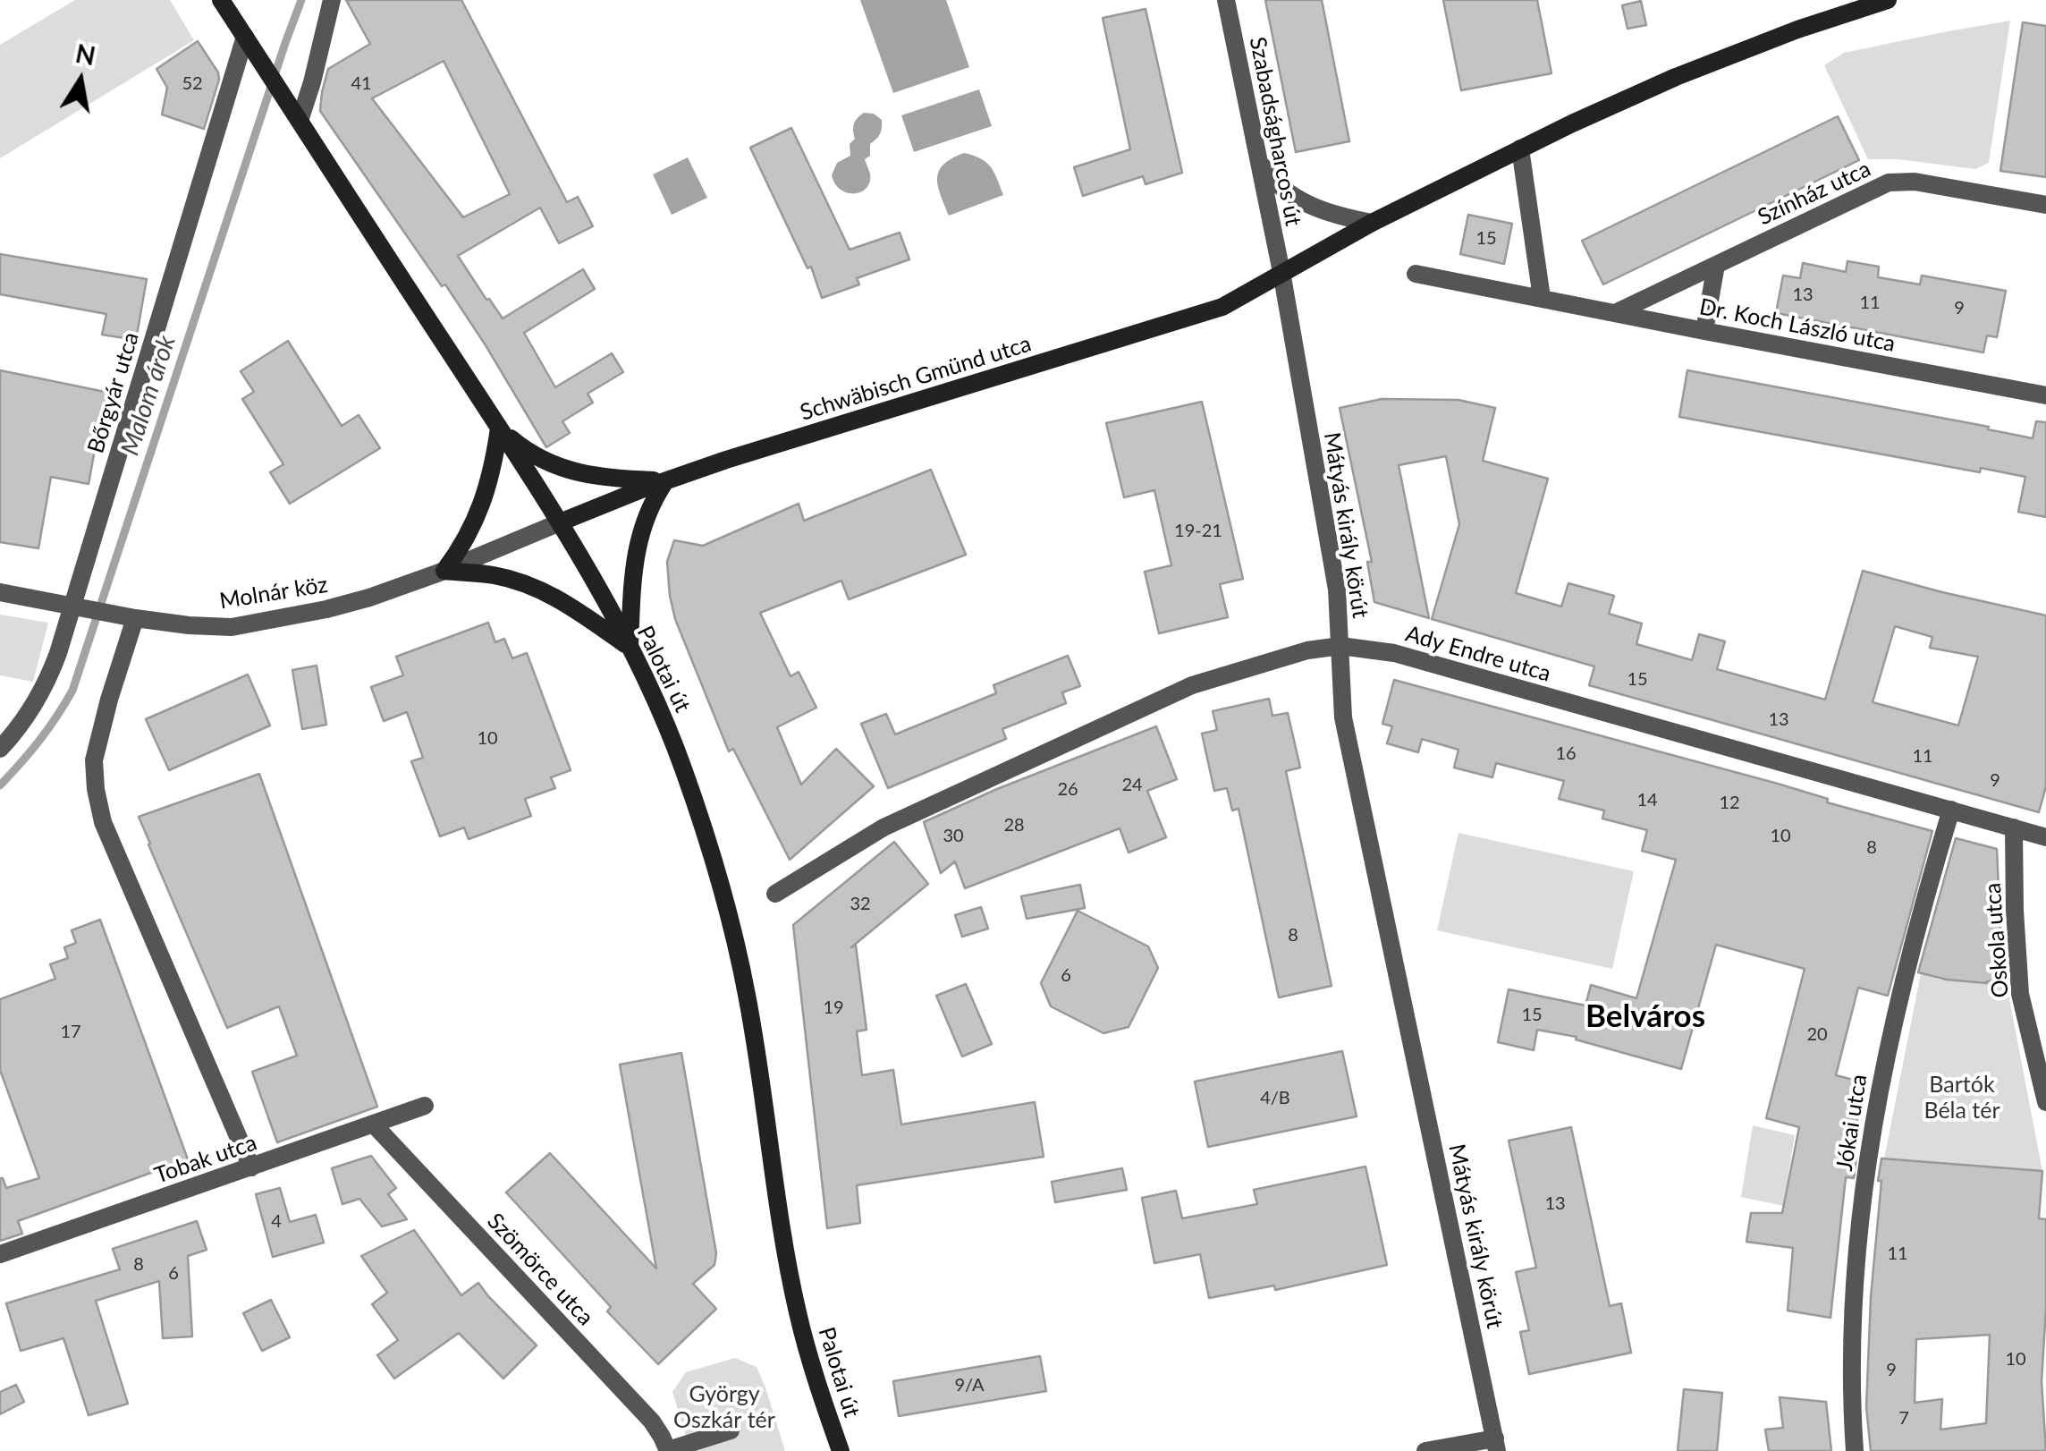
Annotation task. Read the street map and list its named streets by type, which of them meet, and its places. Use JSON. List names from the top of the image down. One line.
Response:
{"streets":{"main road":["Schwäbisch Gmünd utca","Palotai út"],"street":["Szabadságharcos út","Színház utca","Dr. Koch László utca","Bőrgyár utca","Mátyás király körút","Molnár köz","Ady Endre utca","Oskola utca","Jókai utca","Tobak utca","Szömörce utca"]},"crossings":[["Szabadságharcos út","Schwäbisch Gmünd utca"],["Szabadságharcos út","Mátyás király körút"],["Színház utca","Dr. Koch László utca"],["Schwäbisch Gmünd utca","Mátyás király körút"],["Schwäbisch Gmünd utca","Palotai út"],["Bőrgyár utca","Molnár köz"],["Bőrgyár utca","Palotai út"],["Mátyás király körút","Ady Endre utca"],["Ady Endre utca","Oskola utca"],["Ady Endre utca","Jókai utca"],["Tobak utca","Szömörce utca"]],"districts":["Belváros"],"water":["Malom árok"],"parks":["Bartók Béla tér","György Oszkár tér"],"house_numbers":["52","41","15","13","11","9","19-21","15","13","10","16","11","9","24","26","14","12","28","30","10","8","32","8","6","19","15","17","20","4/B","13","4","11","8","6","10","9","9/A","7"],"north":"top"}
